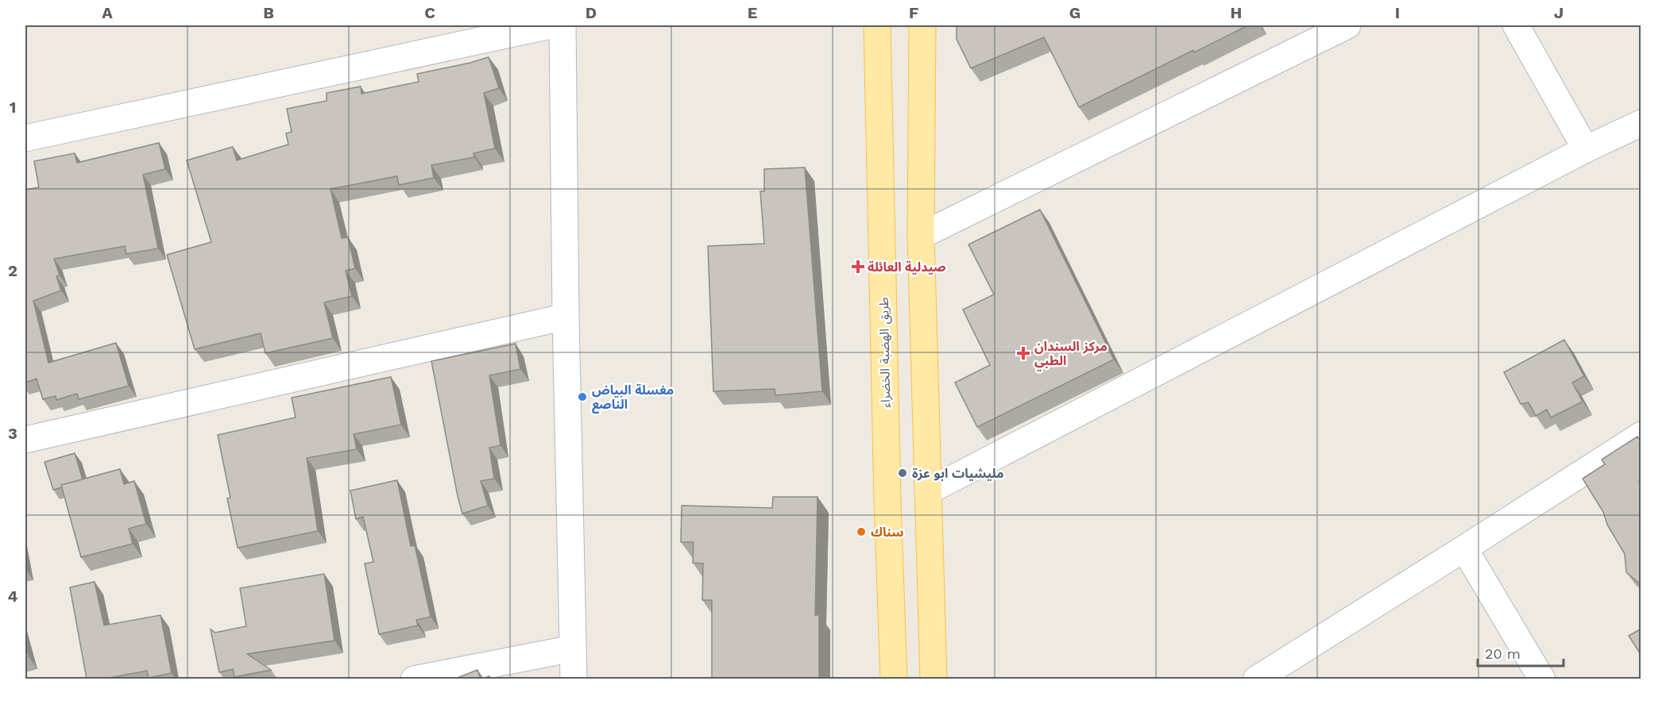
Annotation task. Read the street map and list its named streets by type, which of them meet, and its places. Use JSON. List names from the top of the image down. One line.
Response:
{"streets":{"main road":["طريق الهضبة الخضراء"]},"places":{"health":["صيدلية العائلة","مركز السندان الطبي"],"other":["مغسلة البياض الناصع","مليشيات ابو عزة","سناك"]},"scale_bar":"20 m","grid":{"columns":["A","B","C","D","E","F","G","H","I","J"],"rows":["1","2","3","4"]}}
